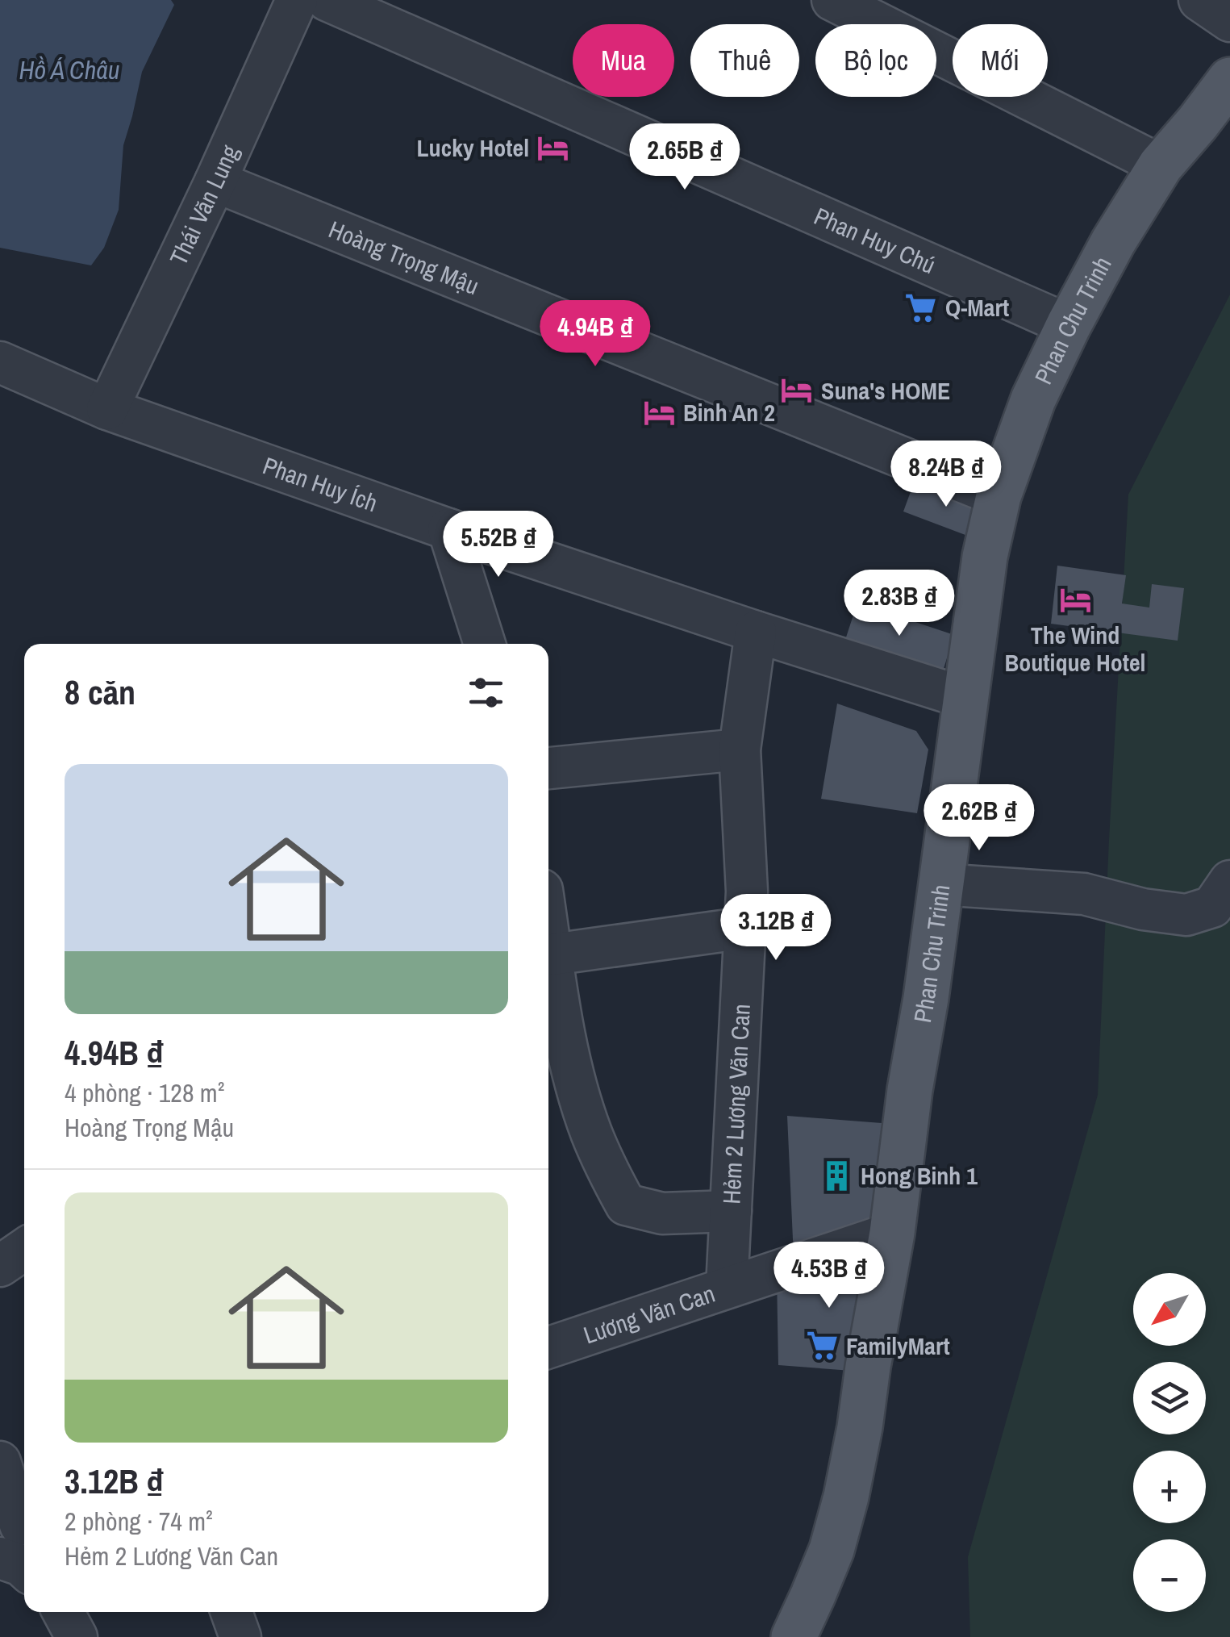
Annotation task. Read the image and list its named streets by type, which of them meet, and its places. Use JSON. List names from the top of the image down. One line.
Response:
{"streets":{"main road":["Phan Chu Trinh"],"street":["Thái Văn Lung","Phan Huy Chú","Hoàng Trọng Mậu","Phan Huy Ích","Hẻm 2 Lương Văn Can","Lương Văn Can"]},"crossings":[["Thái Văn Lung","Hoàng Trọng Mậu"],["Thái Văn Lung","Phan Huy Ích"],["Phan Huy Chú","Phan Chu Trinh"],["Hoàng Trọng Mậu","Phan Chu Trinh"],["Phan Chu Trinh","Phan Huy Ích"],["Phan Chu Trinh","Lương Văn Can"],["Phan Huy Ích","Hẻm 2 Lương Văn Can"],["Hẻm 2 Lương Văn Can","Lương Văn Can"]],"water":["Hồ Á Châu"],"places":{"hotel":["Lucky Hotel","Suna's HOME","Binh An 2","The Wind Boutique Hotel"],"supermarket":["Q-Mart","FamilyMart"],"building":["Hong Binh 1"]},"north":"bottom left","page":{"chip":["Mua","Thuê","Bộ lọc","Mới"],"price":["2.65B ₫","4.94B ₫","8.24B ₫","5.52B ₫","2.83B ₫","2.62B ₫","3.12B ₫","4.53B ₫"],"heading":"8 căn","list":[{"name":"4.94B ₫","note":"4 phòng · 128 m² · Hoàng Trọng Mậu"},{"name":"3.12B ₫","note":"2 phòng · 74 m² · Hẻm 2 Lương Văn Can"}],"map_buttons":["+","−"]}}
